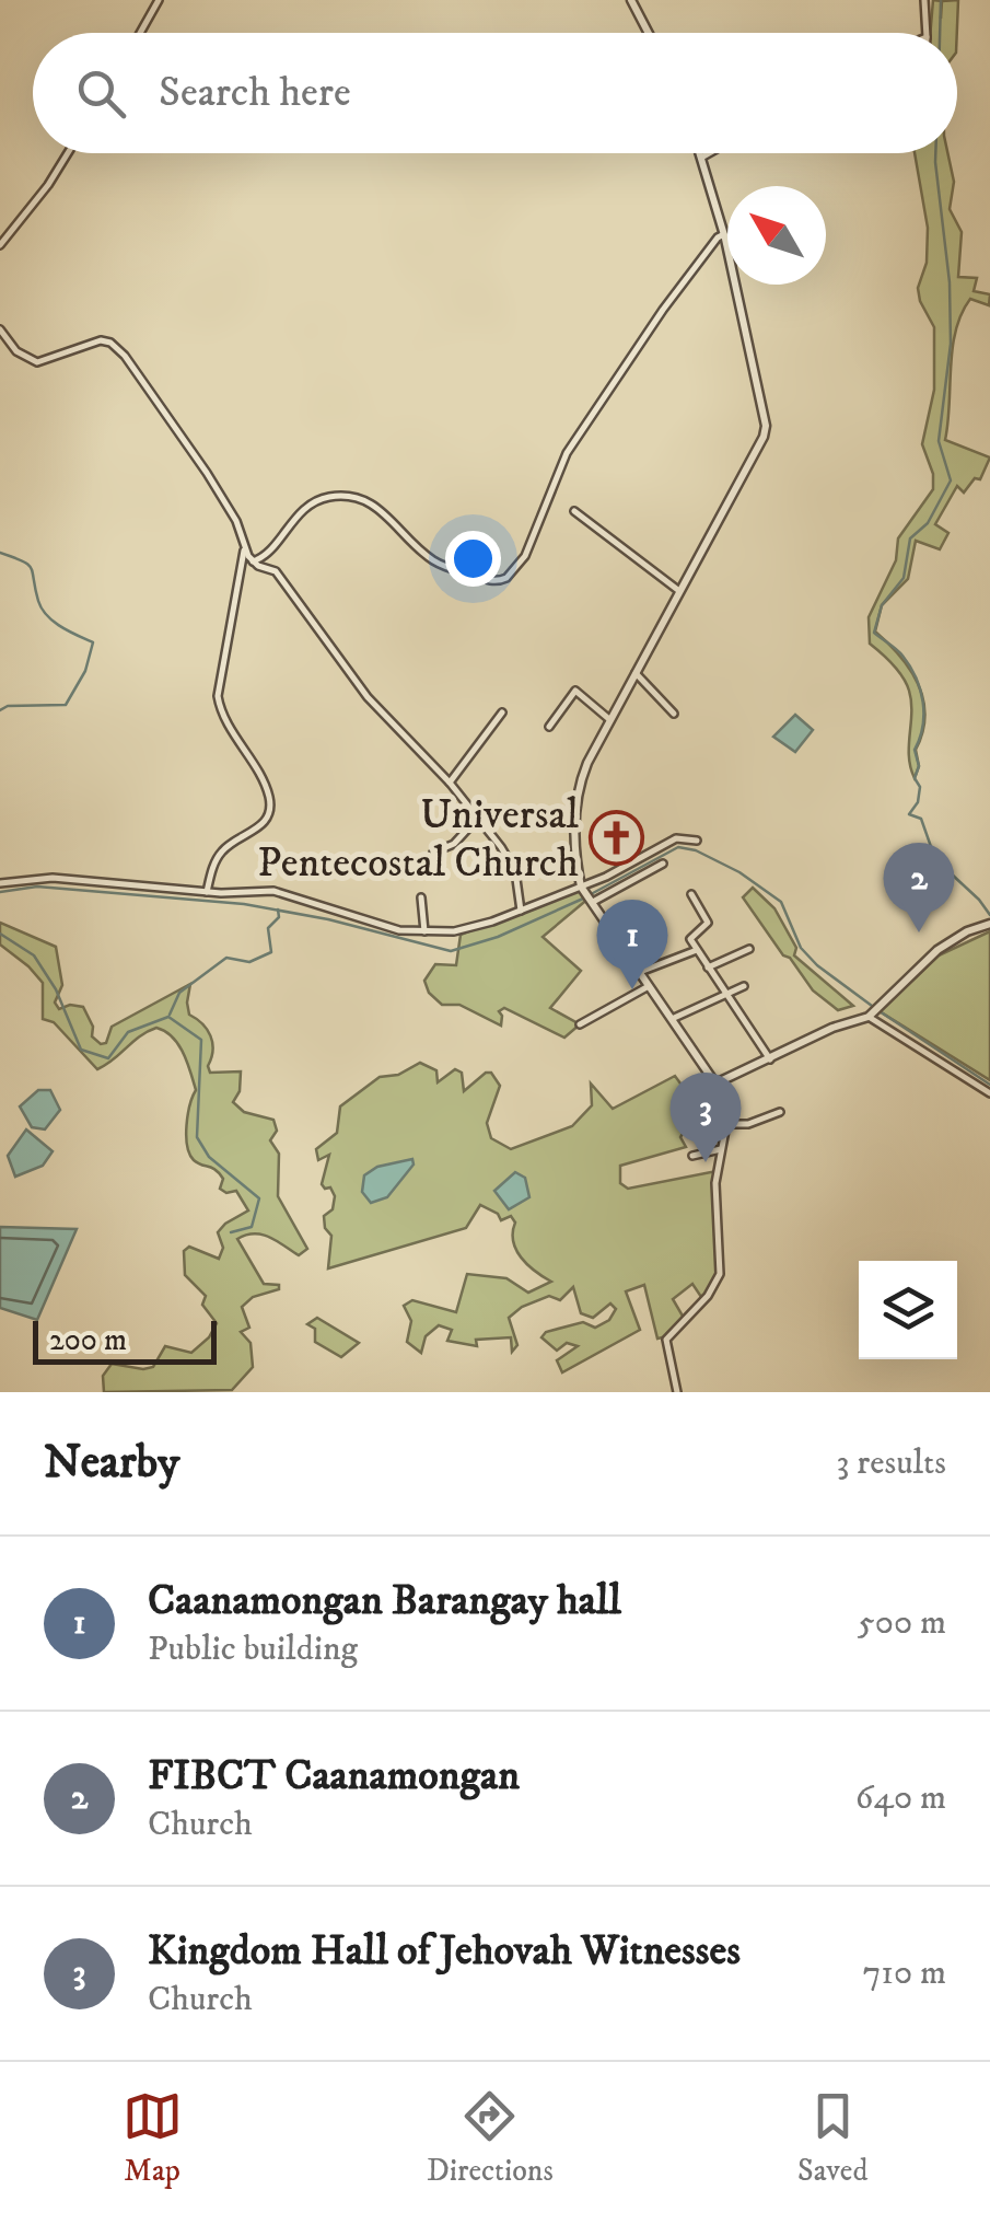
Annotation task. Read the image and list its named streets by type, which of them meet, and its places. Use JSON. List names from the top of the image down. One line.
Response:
{"places":{"church":["Universal Pentecostal Church"]},"scale_bar":"200 m","north":"top left","page":{"search":"Search here","pins":["2","1","3"],"scale":"200 m","heading":["Nearby","3 results"],"list":[{"mark":"1","name":"Caanamongan Barangay hall","note":"Public building","value":"500 m"},{"mark":"2","name":"FIBCT Caanamongan","note":"Church","value":"640 m"},{"mark":"3","name":"Kingdom Hall of Jehovah Witnesses","note":"Church","value":"710 m"}],"nav":["Map","Directions","Saved"]}}
